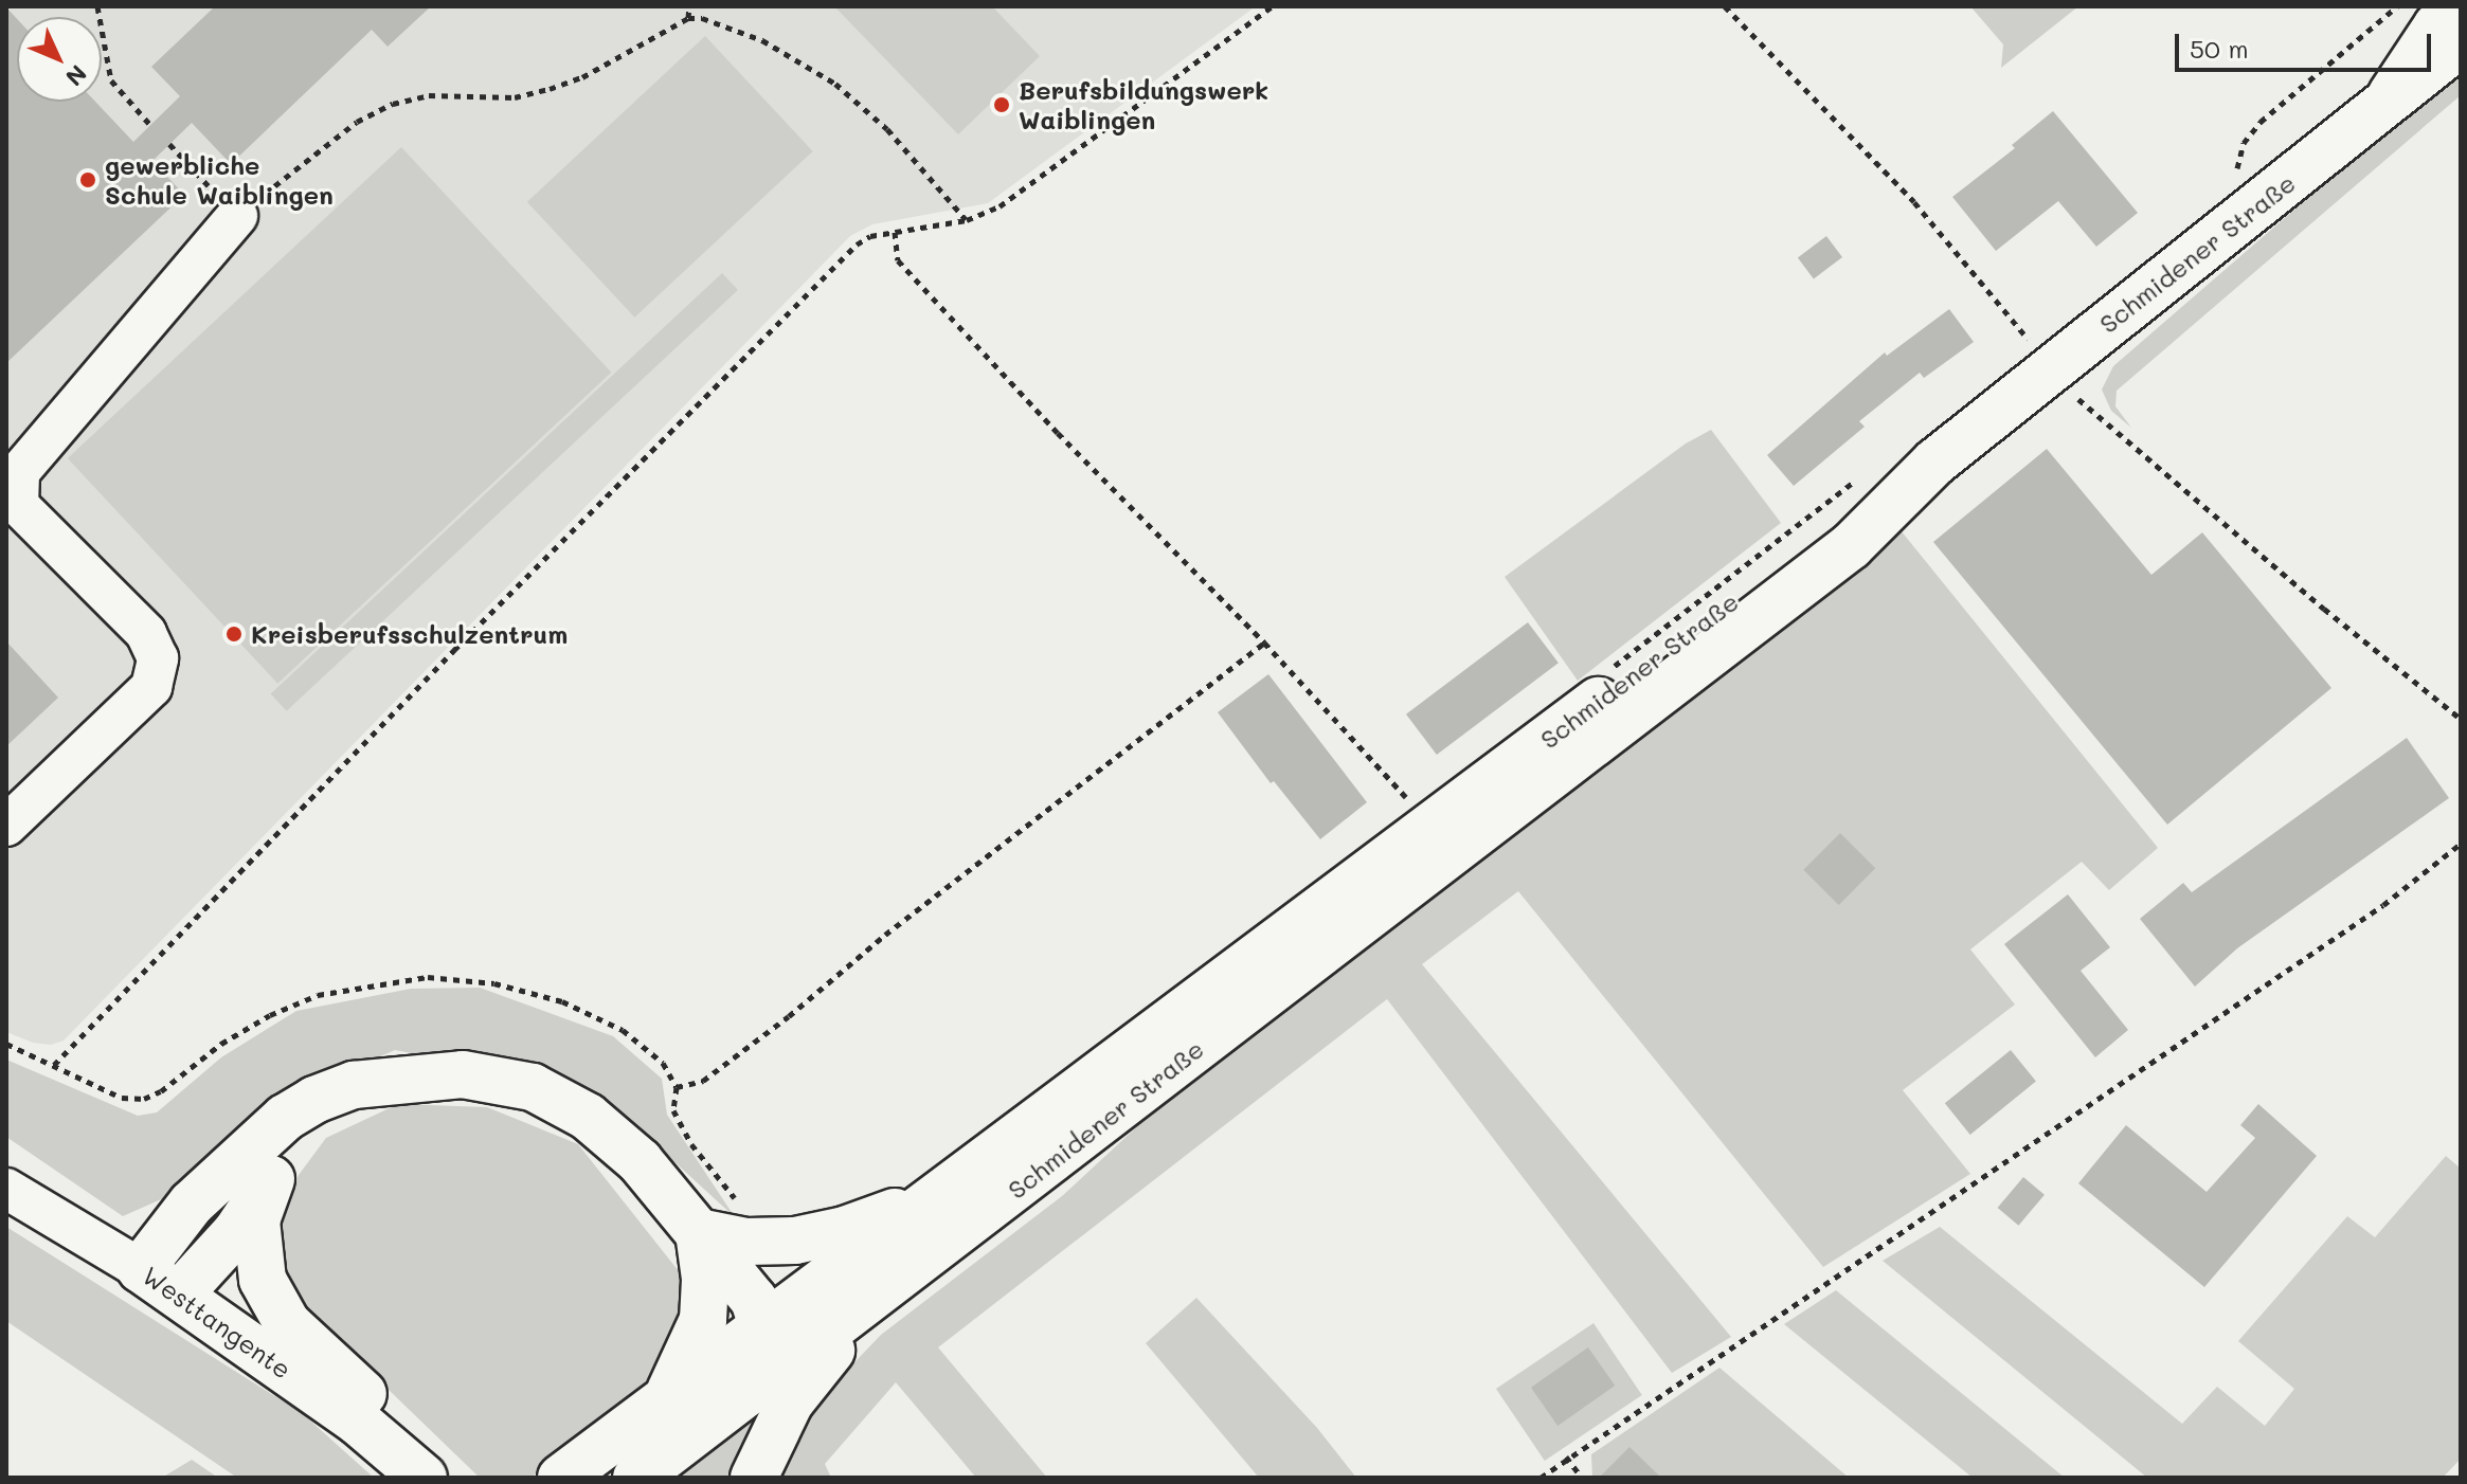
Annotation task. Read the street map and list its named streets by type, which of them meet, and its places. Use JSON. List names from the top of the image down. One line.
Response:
{"streets":{"main road":["Schmidener Straße","Westtangente"]},"places":["Berufsbildungswerk Waiblingen","gewerbliche Schule Waiblingen","Kreisberufsschulzentrum"],"scale_bar":"50 m","north":"bottom right"}
